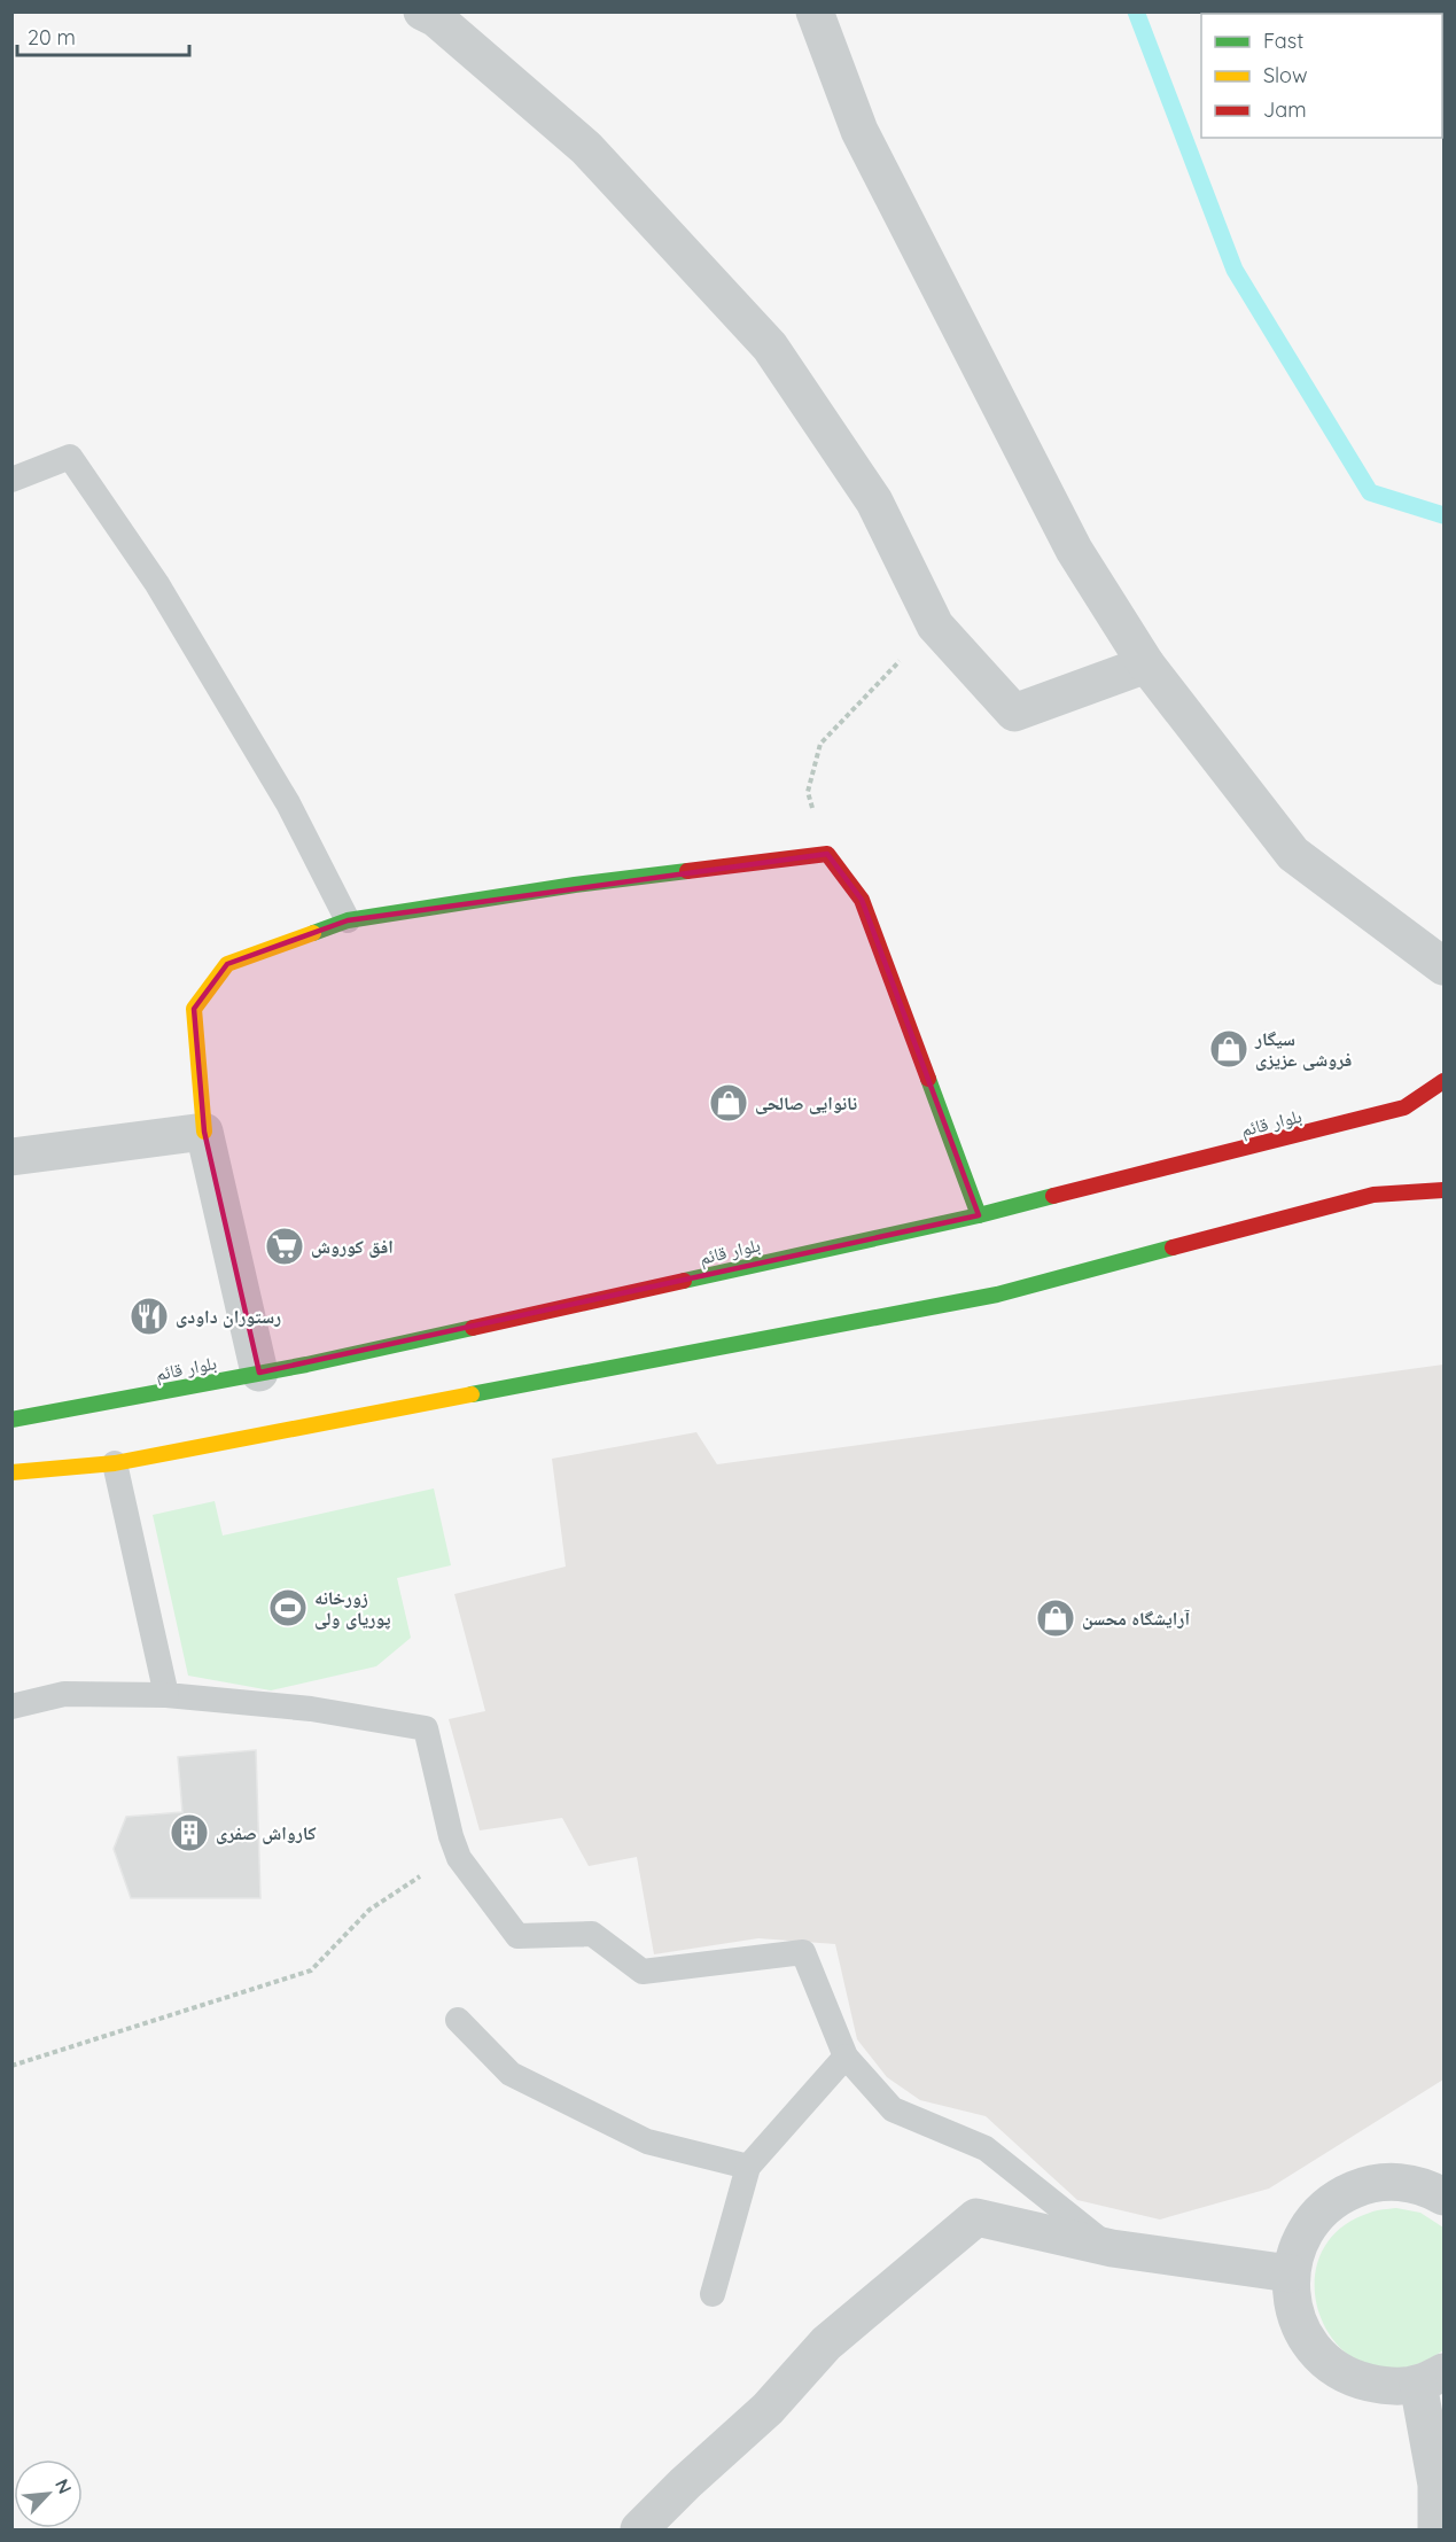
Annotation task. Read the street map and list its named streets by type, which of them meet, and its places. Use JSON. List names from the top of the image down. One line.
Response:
{"streets":{"main road":["بلوار قائم"]},"places":{"shop":["سیگار فروشی عزیزی","نانوایی صالحی","آرایشگاه محسن"],"supermarket":["افق کوروش"],"restaurant":["رستوران داودی"],"sports":["زورخانه پوریای ولی"],"building":["کارواش صفری"]},"legend":["Fast","Slow","Jam"],"scale_bar":"20 m","north":"top right"}
